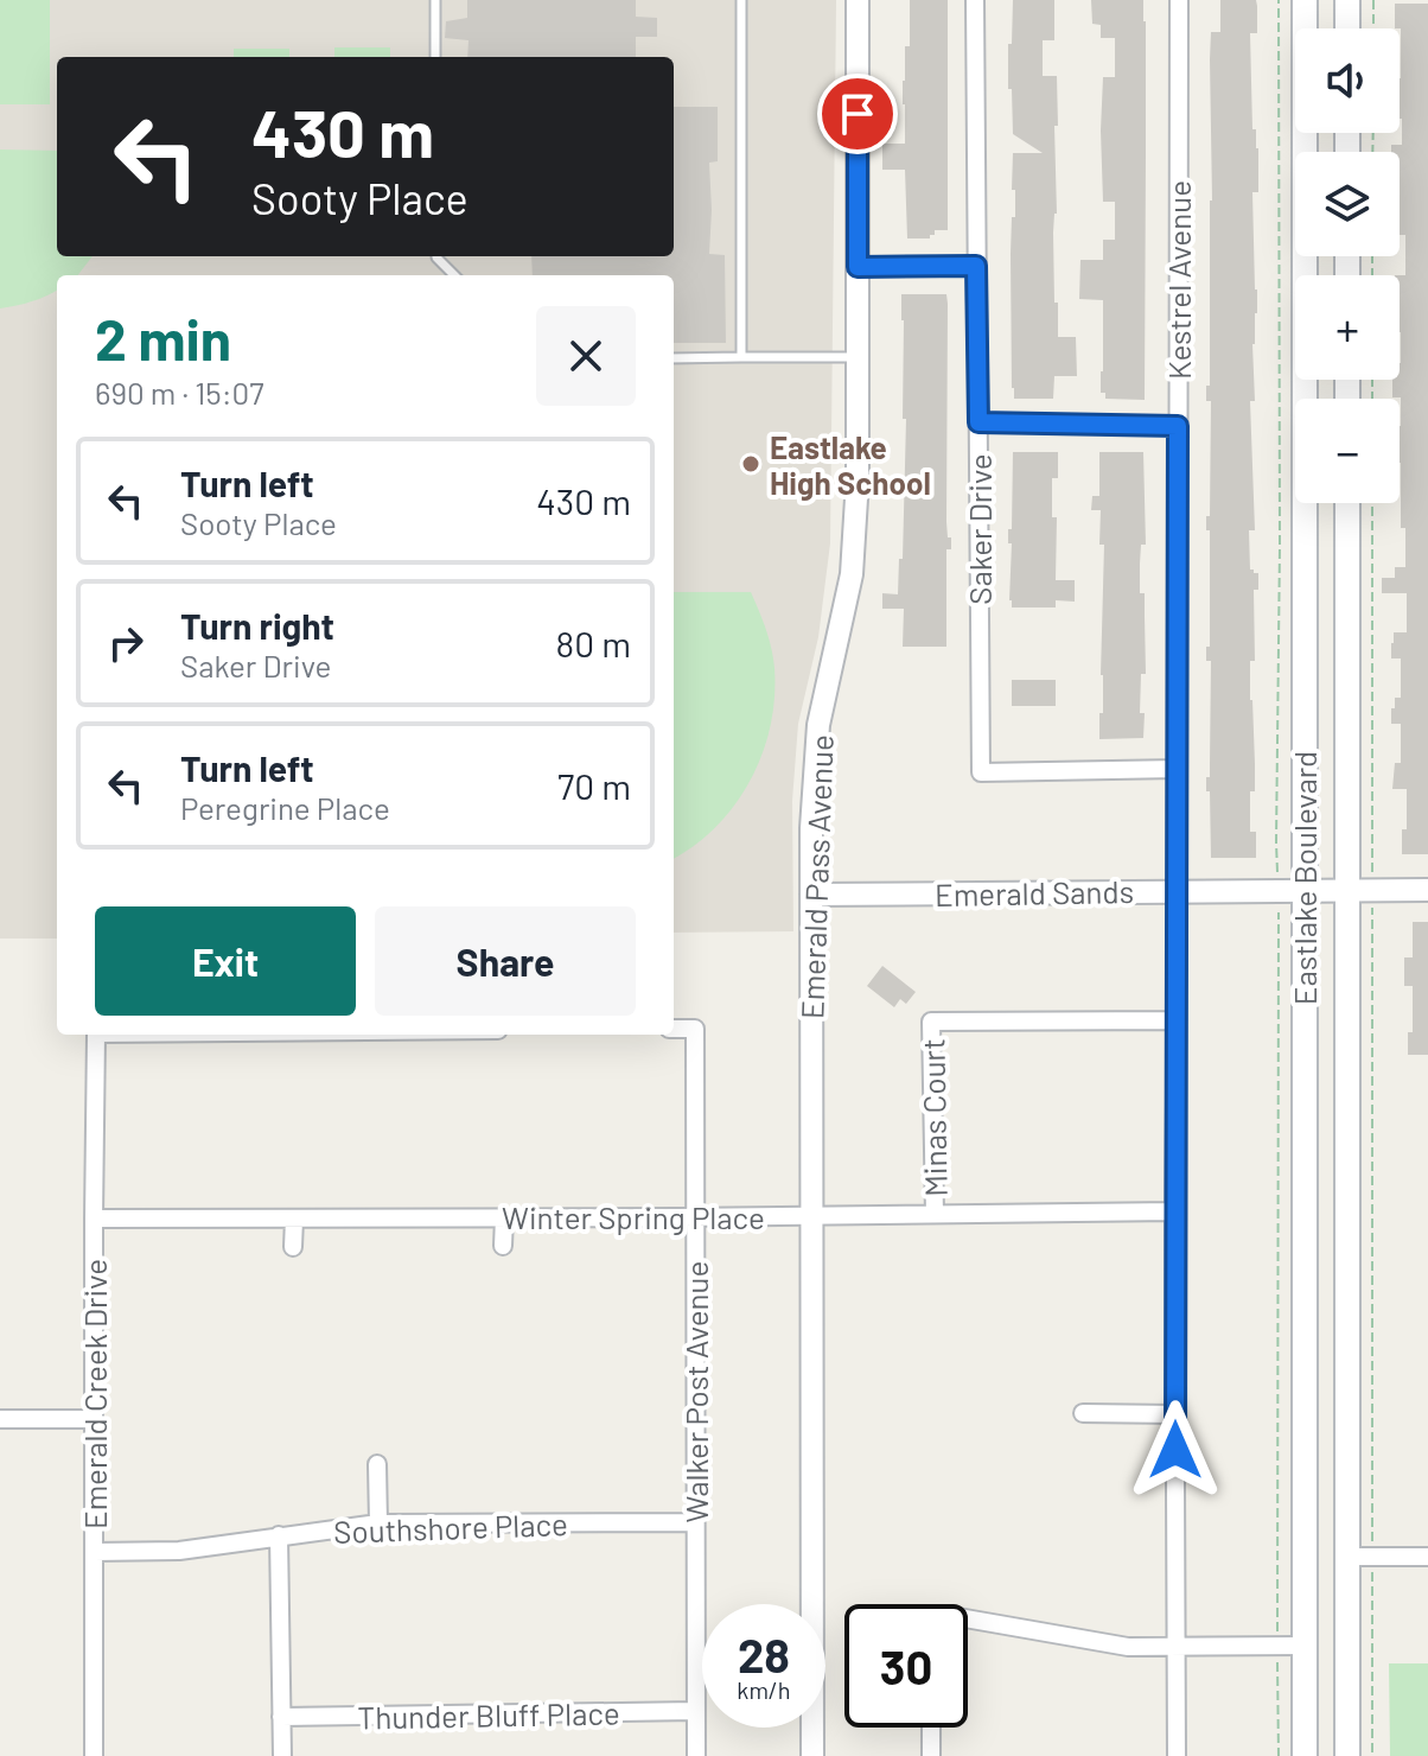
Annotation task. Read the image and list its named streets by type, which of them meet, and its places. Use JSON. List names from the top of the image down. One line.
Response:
{"streets":{"main road":["Eastlake Boulevard"],"street":["Kestrel Avenue","Saker Drive","Emerald Pass Avenue","Emerald Sands","Minas Court","Winter Spring Place","Walker Post Avenue","Emerald Creek Drive","Southshore Place","Thunder Bluff Place"]},"crossings":[["Kestrel Avenue","Saker Drive"],["Kestrel Avenue","Emerald Sands"],["Kestrel Avenue","Minas Court"],["Kestrel Avenue","Winter Spring Place"],["Emerald Pass Avenue","Emerald Sands"],["Emerald Pass Avenue","Winter Spring Place"],["Eastlake Boulevard","Emerald Sands"],["Minas Court","Winter Spring Place"],["Winter Spring Place","Walker Post Avenue"],["Winter Spring Place","Emerald Creek Drive"],["Walker Post Avenue","Southshore Place"],["Walker Post Avenue","Thunder Bluff Place"],["Emerald Creek Drive","Southshore Place"]],"places":["Eastlake High School"],"page":{"map_buttons":["+","−"],"turn":["430 m","Sooty Place"],"heading":["2 min","690 m · 15:07"],"list":[{"name":"Turn left","note":"Sooty Place","value":"430 m"},{"name":"Turn right","note":"Saker Drive","value":"80 m"},{"name":"Turn left","note":"Peregrine Place","value":"70 m"}],"buttons":["Exit","Share"],"speed":"28 km/h","limit":"30"}}
